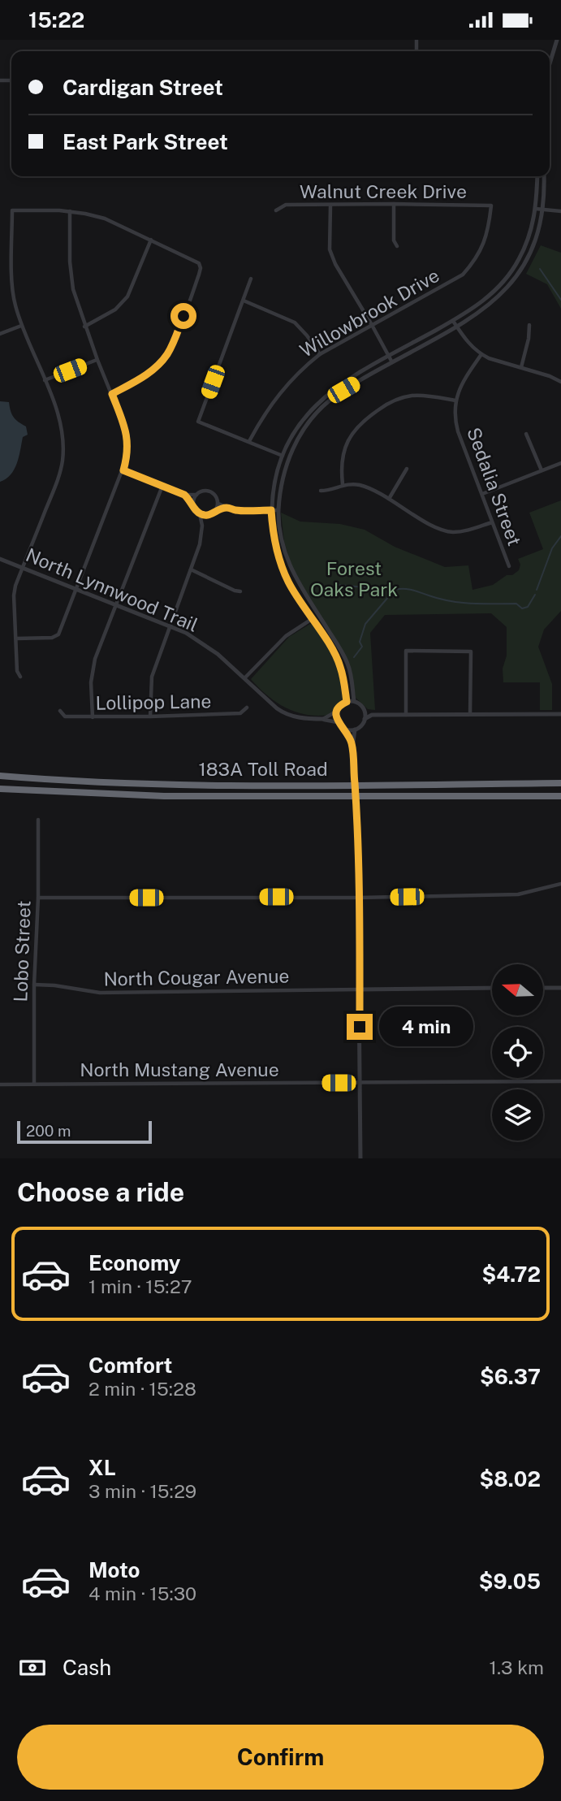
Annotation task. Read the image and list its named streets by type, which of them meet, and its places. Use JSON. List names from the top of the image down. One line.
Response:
{"streets":{"highway":["183A Toll Road"],"street":["Walnut Creek Drive","Willowbrook Drive","Sedalia Street","North Lynnwood Trail","Lollipop Lane","Lobo Street","North Cougar Avenue","North Mustang Avenue"]},"crossings":[["Walnut Creek Drive","Willowbrook Drive"],["Lobo Street","North Cougar Avenue"],["Lobo Street","North Mustang Avenue"]],"parks":["Forest Oaks Park"],"scale_bar":"200 m","north":"left","page":{"status":"15:22","banner":["Cardigan Street","East Park Street"],"bubble":"4 min","scale":"200 m","heading":"Choose a ride","list":[{"name":"Economy","note":"1 min · 15:27","value":"$4.72"},{"name":"Comfort","note":"2 min · 15:28","value":"$6.37"},{"name":"XL","note":"3 min · 15:29","value":"$8.02"},{"name":"Moto","note":"4 min · 15:30","value":"$9.05"}],"pay":["Cash","1.3 km"],"buttons":"Confirm"}}
